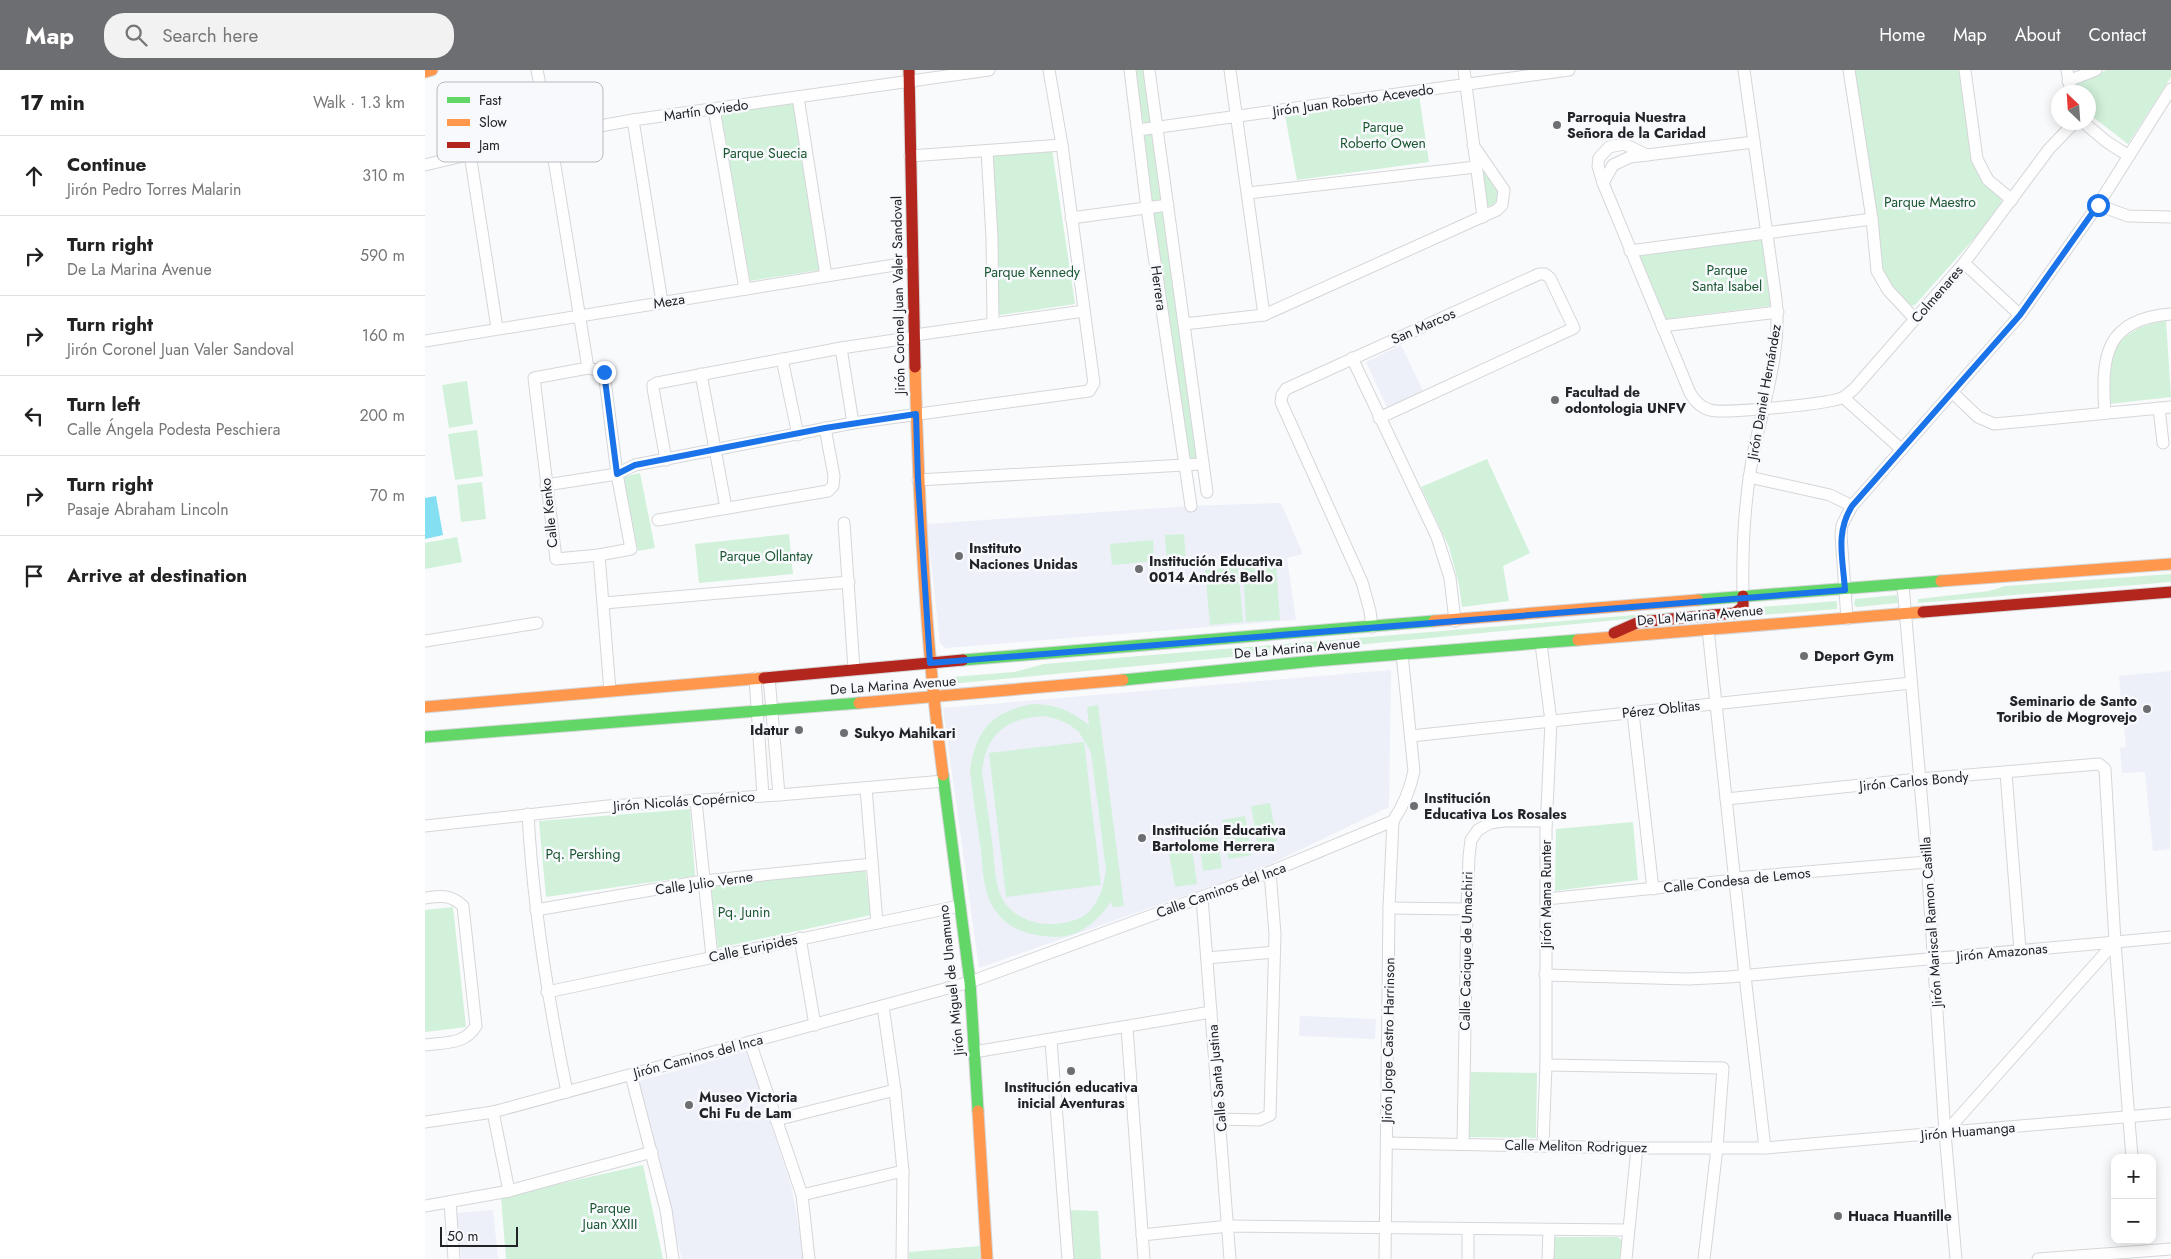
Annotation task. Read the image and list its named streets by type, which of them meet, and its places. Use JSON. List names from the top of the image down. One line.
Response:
{"streets":{"main road":["Jirón Coronel Juan Valer Sandoval","De La Marina Avenue","Jirón Miguel de Unamuno"],"street":["Jirón Juan Roberto Acevedo","Martín Oviedo","Herrera","Colmenares","Meza","San Marcos","Jirón Daniel Hernández","Calle Kenko","Pérez Oblitas","Jirón Carlos Bondy","Jirón Nicolás Copérnico","Calle Condesa de Lemos","Calle Julio Verne","Calle Caminos del Inca","Jirón Mama Runter","Jirón Mariscal Ramon Castilla","Calle Euripides","Calle Cacique de Umachiri","Jirón Amazonas","Jirón Jorge Castro Harrinson","Jirón Caminos del Inca","Calle Santa Justina","Jirón Huamanga","Calle Meliton Rodriguez"]},"crossings":[["Jirón Juan Roberto Acevedo","Herrera"],["Martín Oviedo","Jirón Coronel Juan Valer Sandoval"],["Jirón Coronel Juan Valer Sandoval","Meza"],["Jirón Coronel Juan Valer Sandoval","De La Marina Avenue"],["Jirón Coronel Juan Valer Sandoval","Jirón Miguel de Unamuno"],["San Marcos","De La Marina Avenue"],["Jirón Daniel Hernández","De La Marina Avenue"],["De La Marina Avenue","Jirón Mama Runter"],["De La Marina Avenue","Jirón Mariscal Ramon Castilla"],["De La Marina Avenue","Jirón Miguel de Unamuno"],["Pérez Oblitas","Jirón Mama Runter"],["Pérez Oblitas","Jirón Mariscal Ramon Castilla"],["Jirón Carlos Bondy","Jirón Mariscal Ramon Castilla"],["Jirón Carlos Bondy","Jirón Amazonas"],["Jirón Nicolás Copérnico","Jirón Miguel de Unamuno"],["Calle Condesa de Lemos","Jirón Mama Runter"],["Calle Condesa de Lemos","Jirón Mariscal Ramon Castilla"],["Calle Caminos del Inca","Jirón Miguel de Unamuno"],["Calle Caminos del Inca","Jirón Jorge Castro Harrinson"],["Calle Caminos del Inca","Jirón Caminos del Inca"],["Calle Caminos del Inca","Calle Santa Justina"],["Jirón Mama Runter","Calle Cacique de Umachiri"],["Jirón Mama Runter","Jirón Amazonas"],["Jirón Mama Runter","Calle Meliton Rodriguez"],["Jirón Mariscal Ramon Castilla","Jirón Amazonas"],["Jirón Mariscal Ramon Castilla","Jirón Huamanga"],["Calle Euripides","Jirón Miguel de Unamuno"],["Calle Cacique de Umachiri","Calle Meliton Rodriguez"],["Jirón Miguel de Unamuno","Jirón Caminos del Inca"],["Jirón Jorge Castro Harrinson","Calle Meliton Rodriguez"],["Jirón Huamanga","Calle Meliton Rodriguez"]],"parks":["Parque Roberto Owen","Parque Suecia","Parque Maestro","Parque Santa Isabel","Parque Kennedy","Parque Ollantay","Pq. Pershing","Pq. Junin","Parque Juan XXIII"],"places":["Parroquia Nuestra Señora de la Caridad","Facultad de odontologia UNFV","Instituto Naciones Unidas","Institución Educativa 0014 Andrés Bello","Deport Gym","Seminario de Santo Toribio de Mogrovejo","Idatur","Sukyo Mahikari","Institución Educativa Los Rosales","Institución Educativa Bartolome Herrera","Institución educativa inicial Aventuras","Museo Victoria Chi Fu de Lam","Huaca Huantille"],"legend":["Fast","Slow","Jam"],"scale_bar":"50 m","north":"top left","page":{"header":"Map","search":"Search here","nav":["Home","Map","About","Contact"],"heading":["17 min","Walk · 1.3 km"],"list":[["Continue","Jirón Pedro Torres Malarin","310 m"],["Turn right","De La Marina Avenue","590 m"],["Turn right","Jirón Coronel Juan Valer Sandoval","160 m"],["Turn left","Calle Ángela Podesta Peschiera","200 m"],["Turn right","Pasaje Abraham Lincoln","70 m"],"Arrive at destination"],"map_buttons":["+","−"],"scale":"50 m"}}
